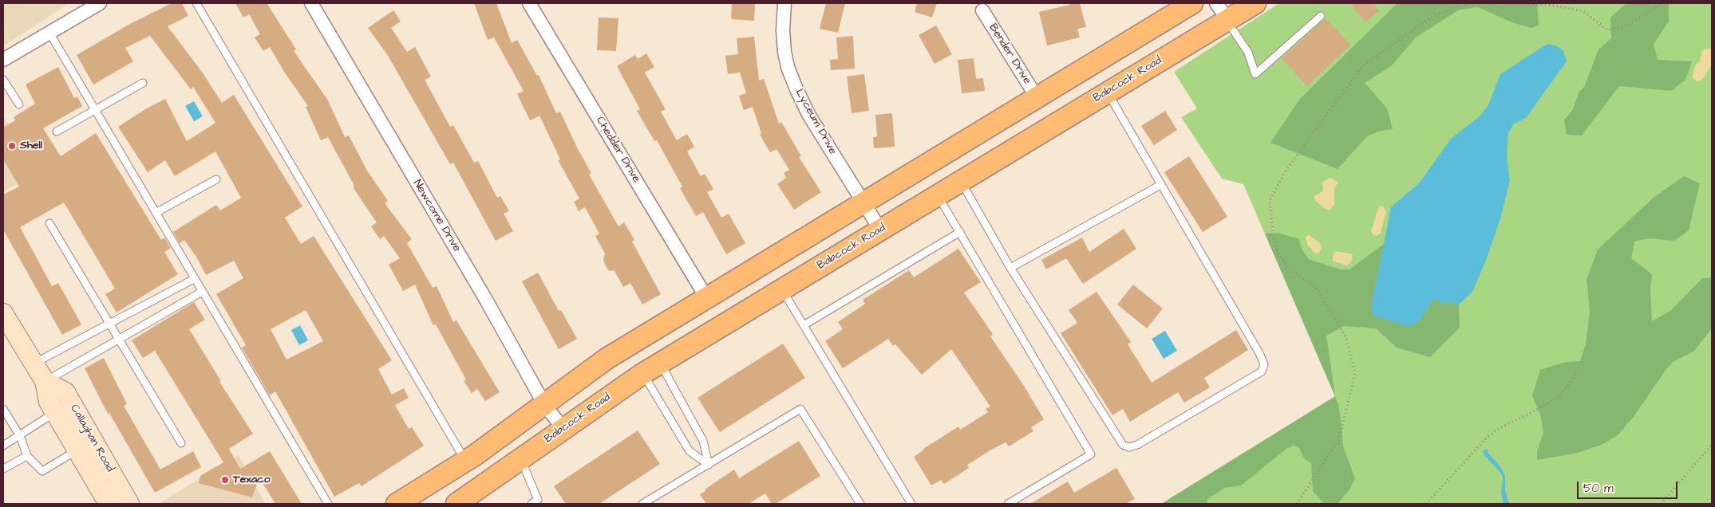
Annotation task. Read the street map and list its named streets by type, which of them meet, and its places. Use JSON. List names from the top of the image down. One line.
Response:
{"streets":{"main road":["Babcock Road","Callaghan Road"],"street":["Bender Drive","Lyceum Drive","Chedder Drive","Newcome Drive"]},"crossings":[["Babcock Road","Lyceum Drive"],["Babcock Road","Newcome Drive"]],"places":["Shell","Texaco"],"scale_bar":"50 m"}
